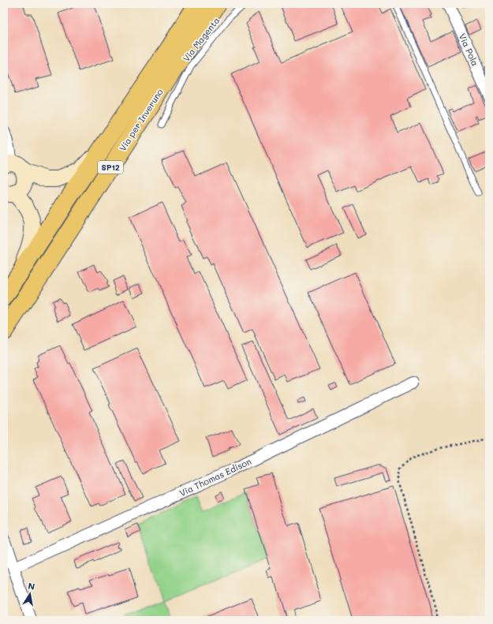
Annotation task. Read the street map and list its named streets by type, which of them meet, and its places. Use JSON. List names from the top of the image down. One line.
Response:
{"streets":{"main road":["Via per Inveruno","SP12"],"street":["Via Pola","Via Thomas Edison"],"lane":["Via Magenta"]},"north":"top"}
